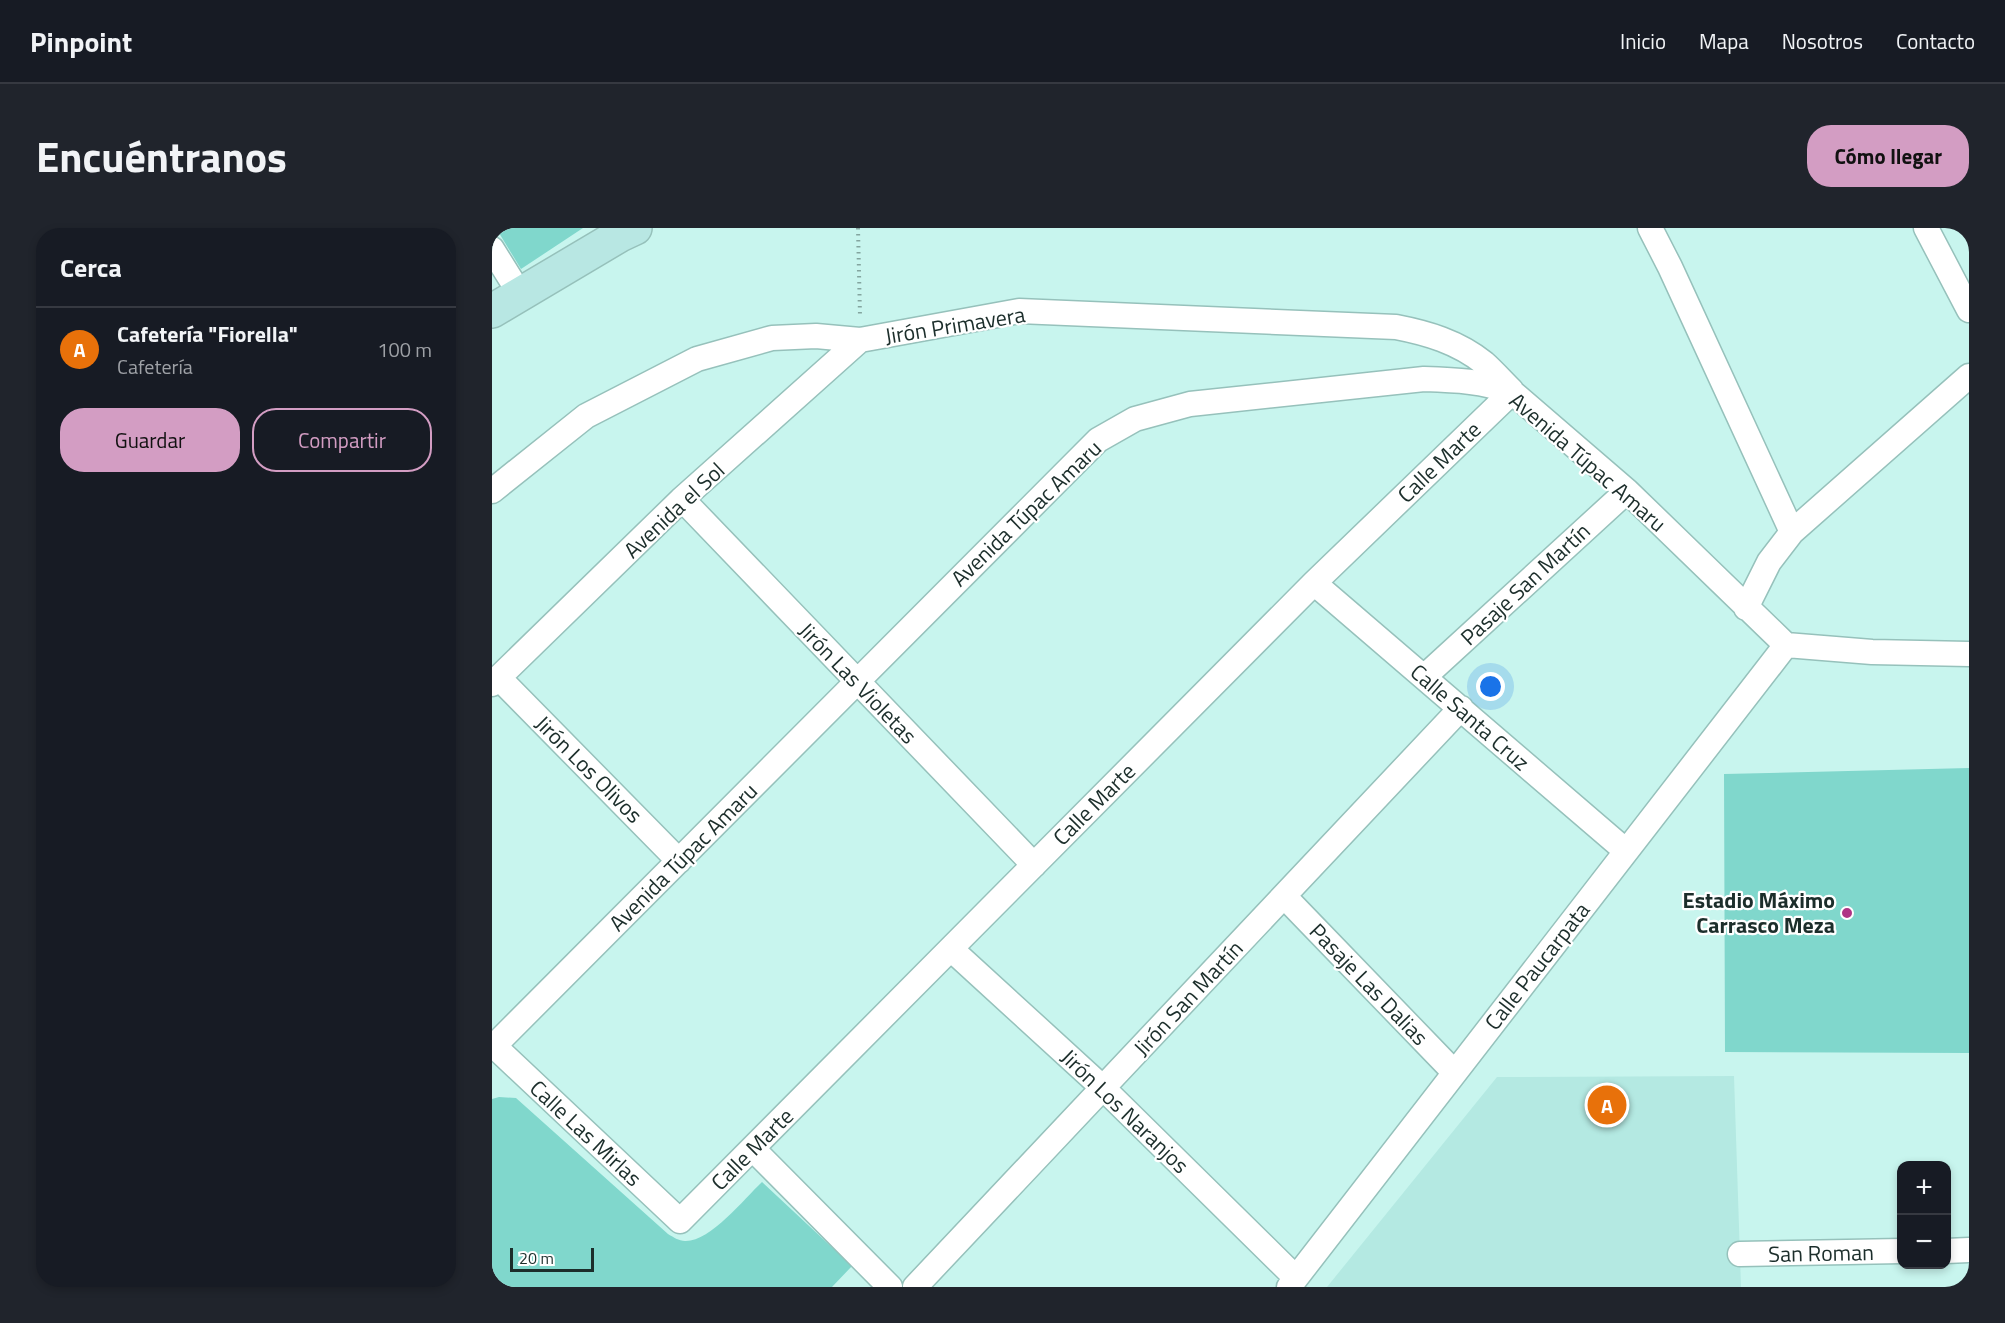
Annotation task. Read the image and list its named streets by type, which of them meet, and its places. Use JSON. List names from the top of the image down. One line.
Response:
{"streets":{"street":["Jirón Primavera","Calle Marte","Avenida Túpac Amaru","Avenida el Sol","Pasaje San Martín","Jirón Las Violetas","Calle Santa Cruz","Jirón Los Olivos","Calle Paucarpata","Pasaje Las Dalias","Jirón San Martín","Jirón Los Naranjos","Calle Las Mirlas","San Roman"]},"crossings":[["Jirón Primavera","Calle Marte"],["Jirón Primavera","Avenida Túpac Amaru"],["Jirón Primavera","Avenida el Sol"],["Calle Marte","Avenida Túpac Amaru"],["Calle Marte","Jirón Las Violetas"],["Calle Marte","Calle Santa Cruz"],["Calle Marte","Jirón Los Naranjos"],["Calle Marte","Calle Las Mirlas"],["Avenida Túpac Amaru","Pasaje San Martín"],["Avenida Túpac Amaru","Jirón Las Violetas"],["Avenida Túpac Amaru","Jirón Los Olivos"],["Avenida Túpac Amaru","Calle Paucarpata"],["Avenida Túpac Amaru","Calle Las Mirlas"],["Avenida el Sol","Jirón Las Violetas"],["Avenida el Sol","Jirón Los Olivos"],["Pasaje San Martín","Calle Santa Cruz"],["Calle Santa Cruz","Calle Paucarpata"],["Calle Santa Cruz","Jirón San Martín"],["Calle Paucarpata","Pasaje Las Dalias"],["Calle Paucarpata","Jirón Los Naranjos"],["Pasaje Las Dalias","Jirón San Martín"],["Jirón San Martín","Jirón Los Naranjos"]],"places":["Estadio Máximo Carrasco Meza"],"scale_bar":"20 m","page":{"header":"Pinpoint","nav":["Inicio","Mapa","Nosotros","Contacto"],"title":"Encuéntranos","buttons":["Cómo llegar",["Guardar","Compartir"]],"heading":"Cerca","list":[{"mark":"A","name":"Cafetería \"Fiorella\"","note":"Cafetería","value":"100 m"}],"pins":"A","map_buttons":["+","−"],"scale":"20 m"}}
